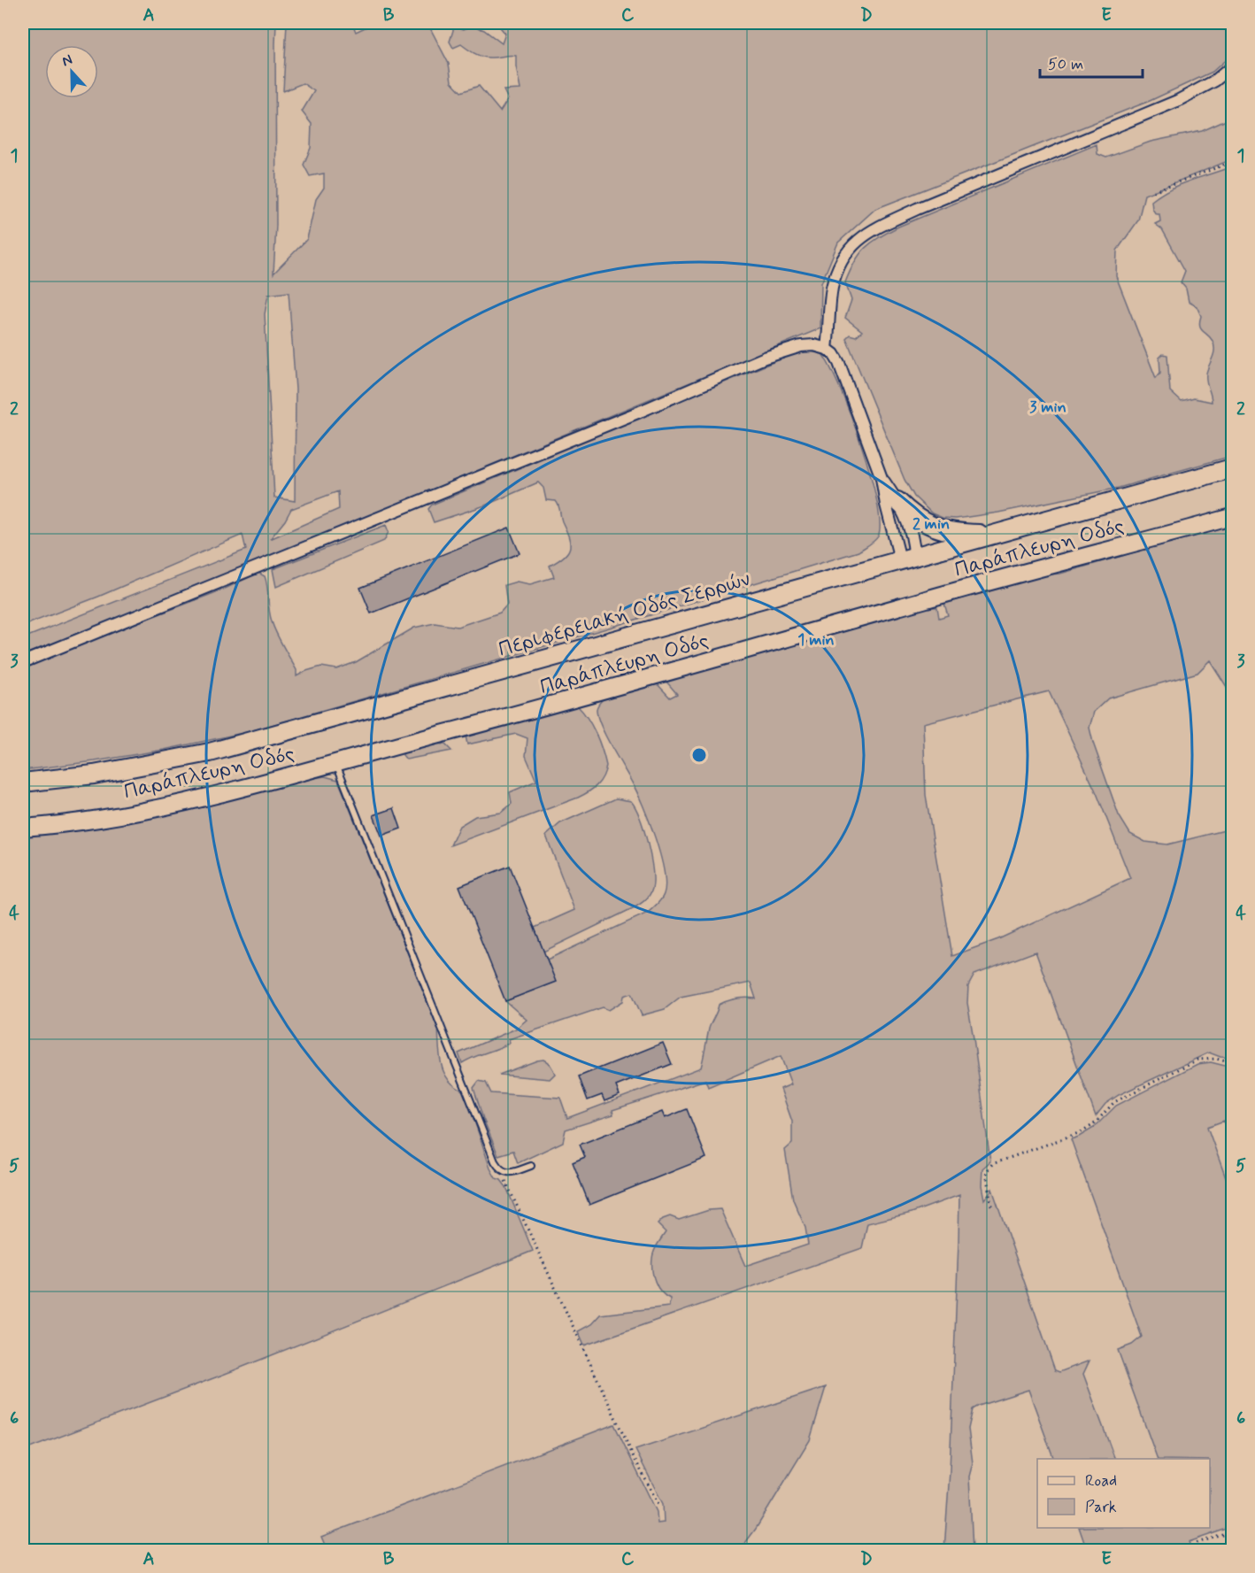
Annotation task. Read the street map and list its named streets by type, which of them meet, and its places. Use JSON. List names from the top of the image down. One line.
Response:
{"streets":{"main road":["Περιφερειακή Οδός Σερρών"],"street":["Παράπλευρη Οδός"]},"legend":["Road","Park"],"scale_bar":"50 m","north":"top","grid":{"columns":["A","B","C","D","E"],"rows":["1","2","3","4","5","6"]},"rings":["3 min","2 min","1 min"]}
